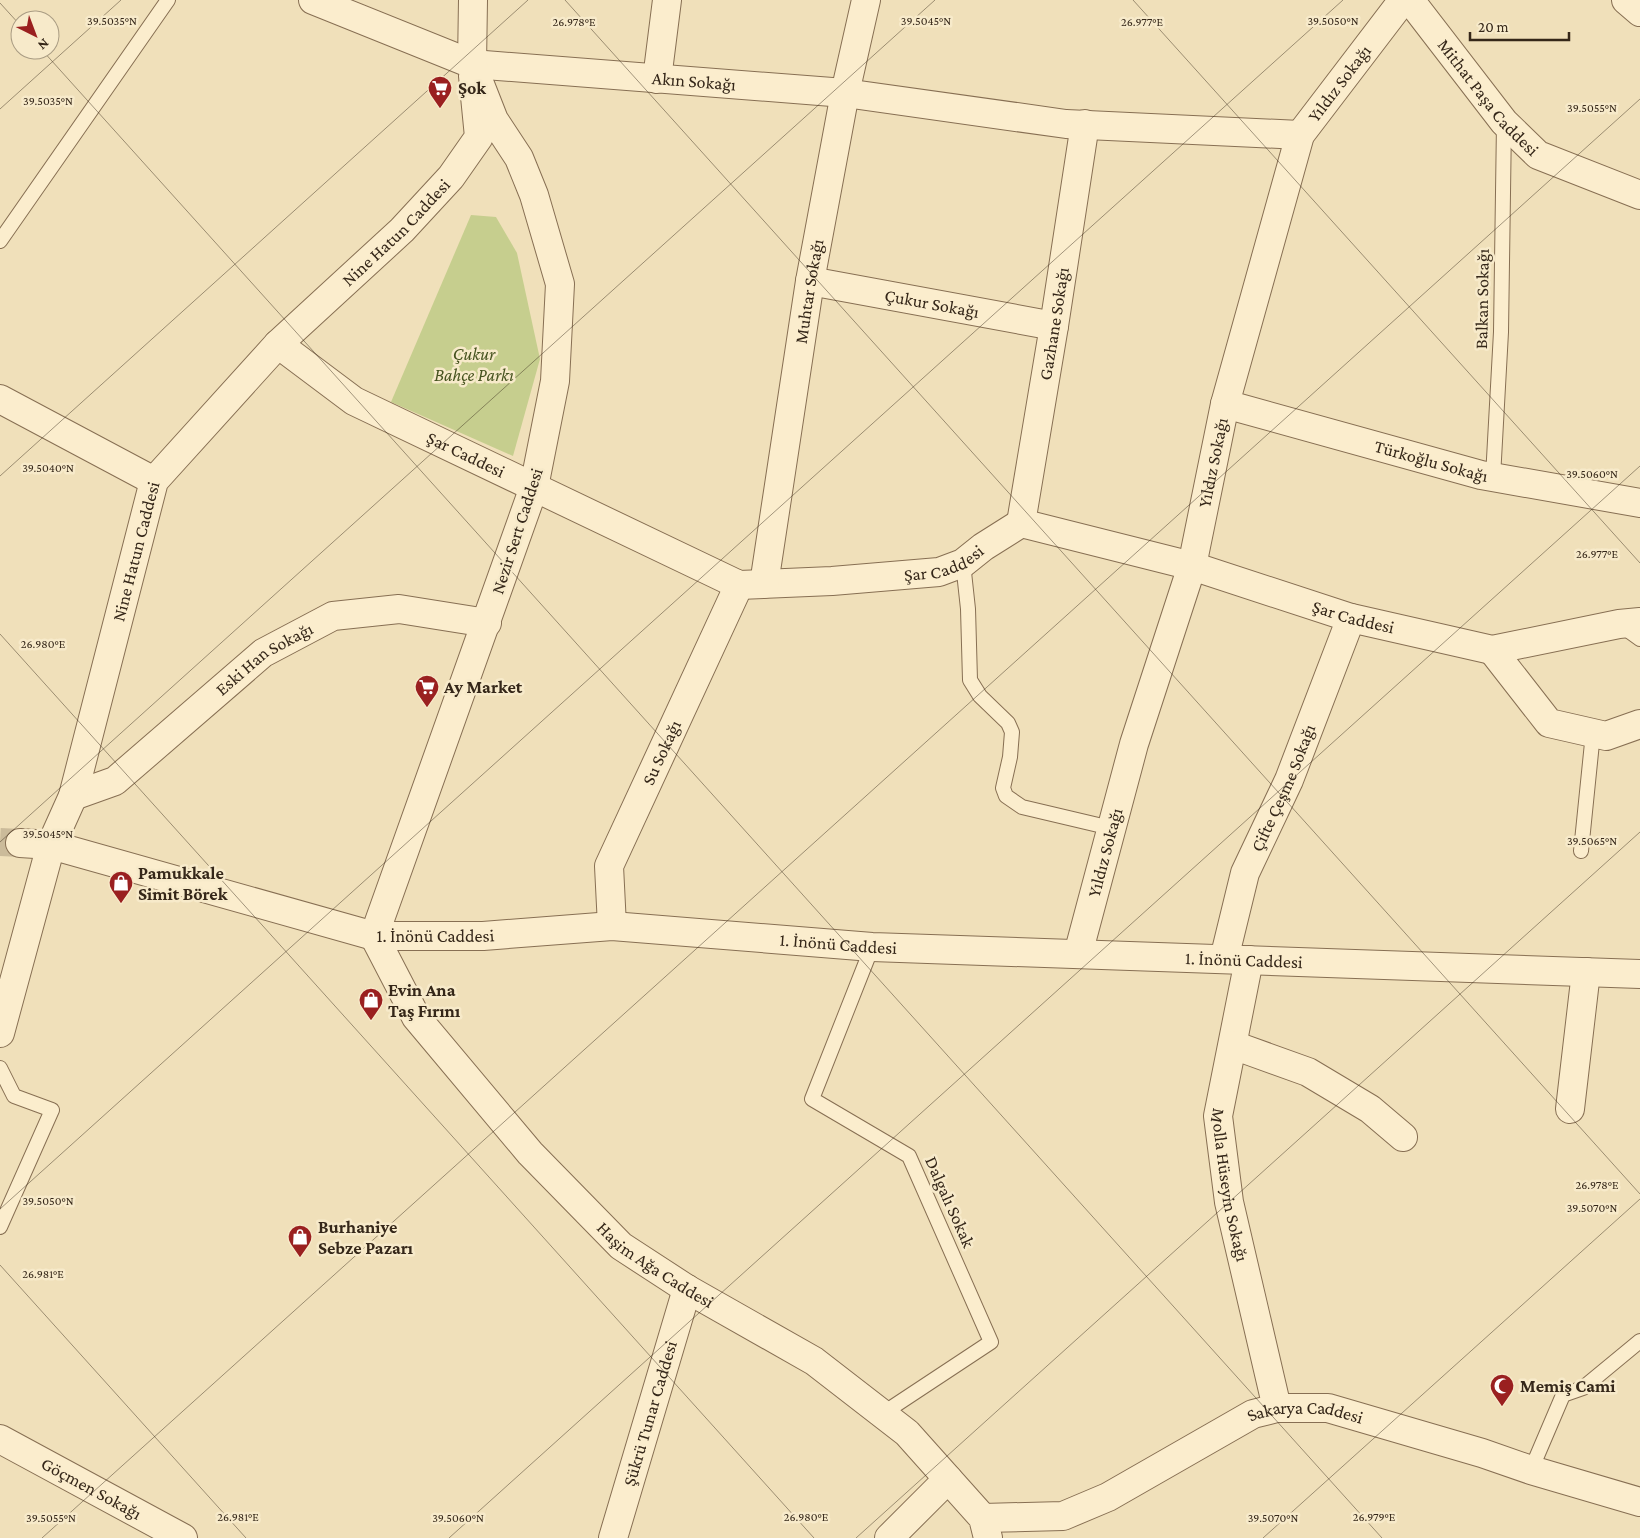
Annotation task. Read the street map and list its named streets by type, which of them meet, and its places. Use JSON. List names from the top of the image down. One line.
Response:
{"streets":{"street":["Akın Sokağı","Yıldız Sokağı","Mithat Paşa Caddesi","Nine Hatun Caddesi","Muhtar Sokağı","Çukur Sokağı","Gazhane Sokağı","Şar Caddesi","Türkoğlu Sokağı","Nezir Sert Caddesi","Eski Han Sokağı","Su Sokağı","Çifte Çeşme Sokağı","1. İnönü Caddesi","Molla Hüseyin Sokağı","Haşim Ağa Caddesi","Şükrü Tunar Caddesi","Sakarya Caddesi","Göçmen Sokağı"],"lane":["Balkan Sokağı","Dalgalı Sokak"]},"crossings":[["Akın Sokağı","Yıldız Sokağı"],["Akın Sokağı","Nine Hatun Caddesi"],["Akın Sokağı","Muhtar Sokağı"],["Akın Sokağı","Gazhane Sokağı"],["Akın Sokağı","Nezir Sert Caddesi"],["Yıldız Sokağı","Şar Caddesi"],["Yıldız Sokağı","Türkoğlu Sokağı"],["Yıldız Sokağı","1. İnönü Caddesi"],["Mithat Paşa Caddesi","Balkan Sokağı"],["Nine Hatun Caddesi","Şar Caddesi"],["Nine Hatun Caddesi","Nezir Sert Caddesi"],["Nine Hatun Caddesi","Eski Han Sokağı"],["Nine Hatun Caddesi","1. İnönü Caddesi"],["Muhtar Sokağı","Çukur Sokağı"],["Muhtar Sokağı","Şar Caddesi"],["Muhtar Sokağı","Su Sokağı"],["Balkan Sokağı","Türkoğlu Sokağı"],["Çukur Sokağı","Gazhane Sokağı"],["Gazhane Sokağı","Şar Caddesi"],["Şar Caddesi","Nezir Sert Caddesi"],["Şar Caddesi","Su Sokağı"],["Şar Caddesi","Çifte Çeşme Sokağı"],["Nezir Sert Caddesi","Eski Han Sokağı"],["Nezir Sert Caddesi","1. İnönü Caddesi"],["Nezir Sert Caddesi","Haşim Ağa Caddesi"],["Su Sokağı","1. İnönü Caddesi"],["Çifte Çeşme Sokağı","1. İnönü Caddesi"],["Çifte Çeşme Sokağı","Molla Hüseyin Sokağı"],["1. İnönü Caddesi","Molla Hüseyin Sokağı"],["1. İnönü Caddesi","Dalgalı Sokak"],["1. İnönü Caddesi","Haşim Ağa Caddesi"],["Molla Hüseyin Sokağı","Sakarya Caddesi"],["Dalgalı Sokak","Haşim Ağa Caddesi"],["Haşim Ağa Caddesi","Şükrü Tunar Caddesi"],["Haşim Ağa Caddesi","Sakarya Caddesi"]],"parks":["Çukur Bahçe Parkı"],"places":{"supermarket":["Şok","Ay Market"],"shop":["Pamukkale Simit Börek","Evin Ana Taş Fırını","Burhaniye Sebze Pazarı"],"mosque":["Memiş Cami"]},"scale_bar":"20 m","north":"bottom right","coordinates":["39.5035°N","39.5045°N","39.5050°N","26.978°E","26.977°E","39.5055°N","39.5040°N","39.5060°N","26.980°E","39.5065°N","39.5070°N","26.981°E","26.979°E"]}
